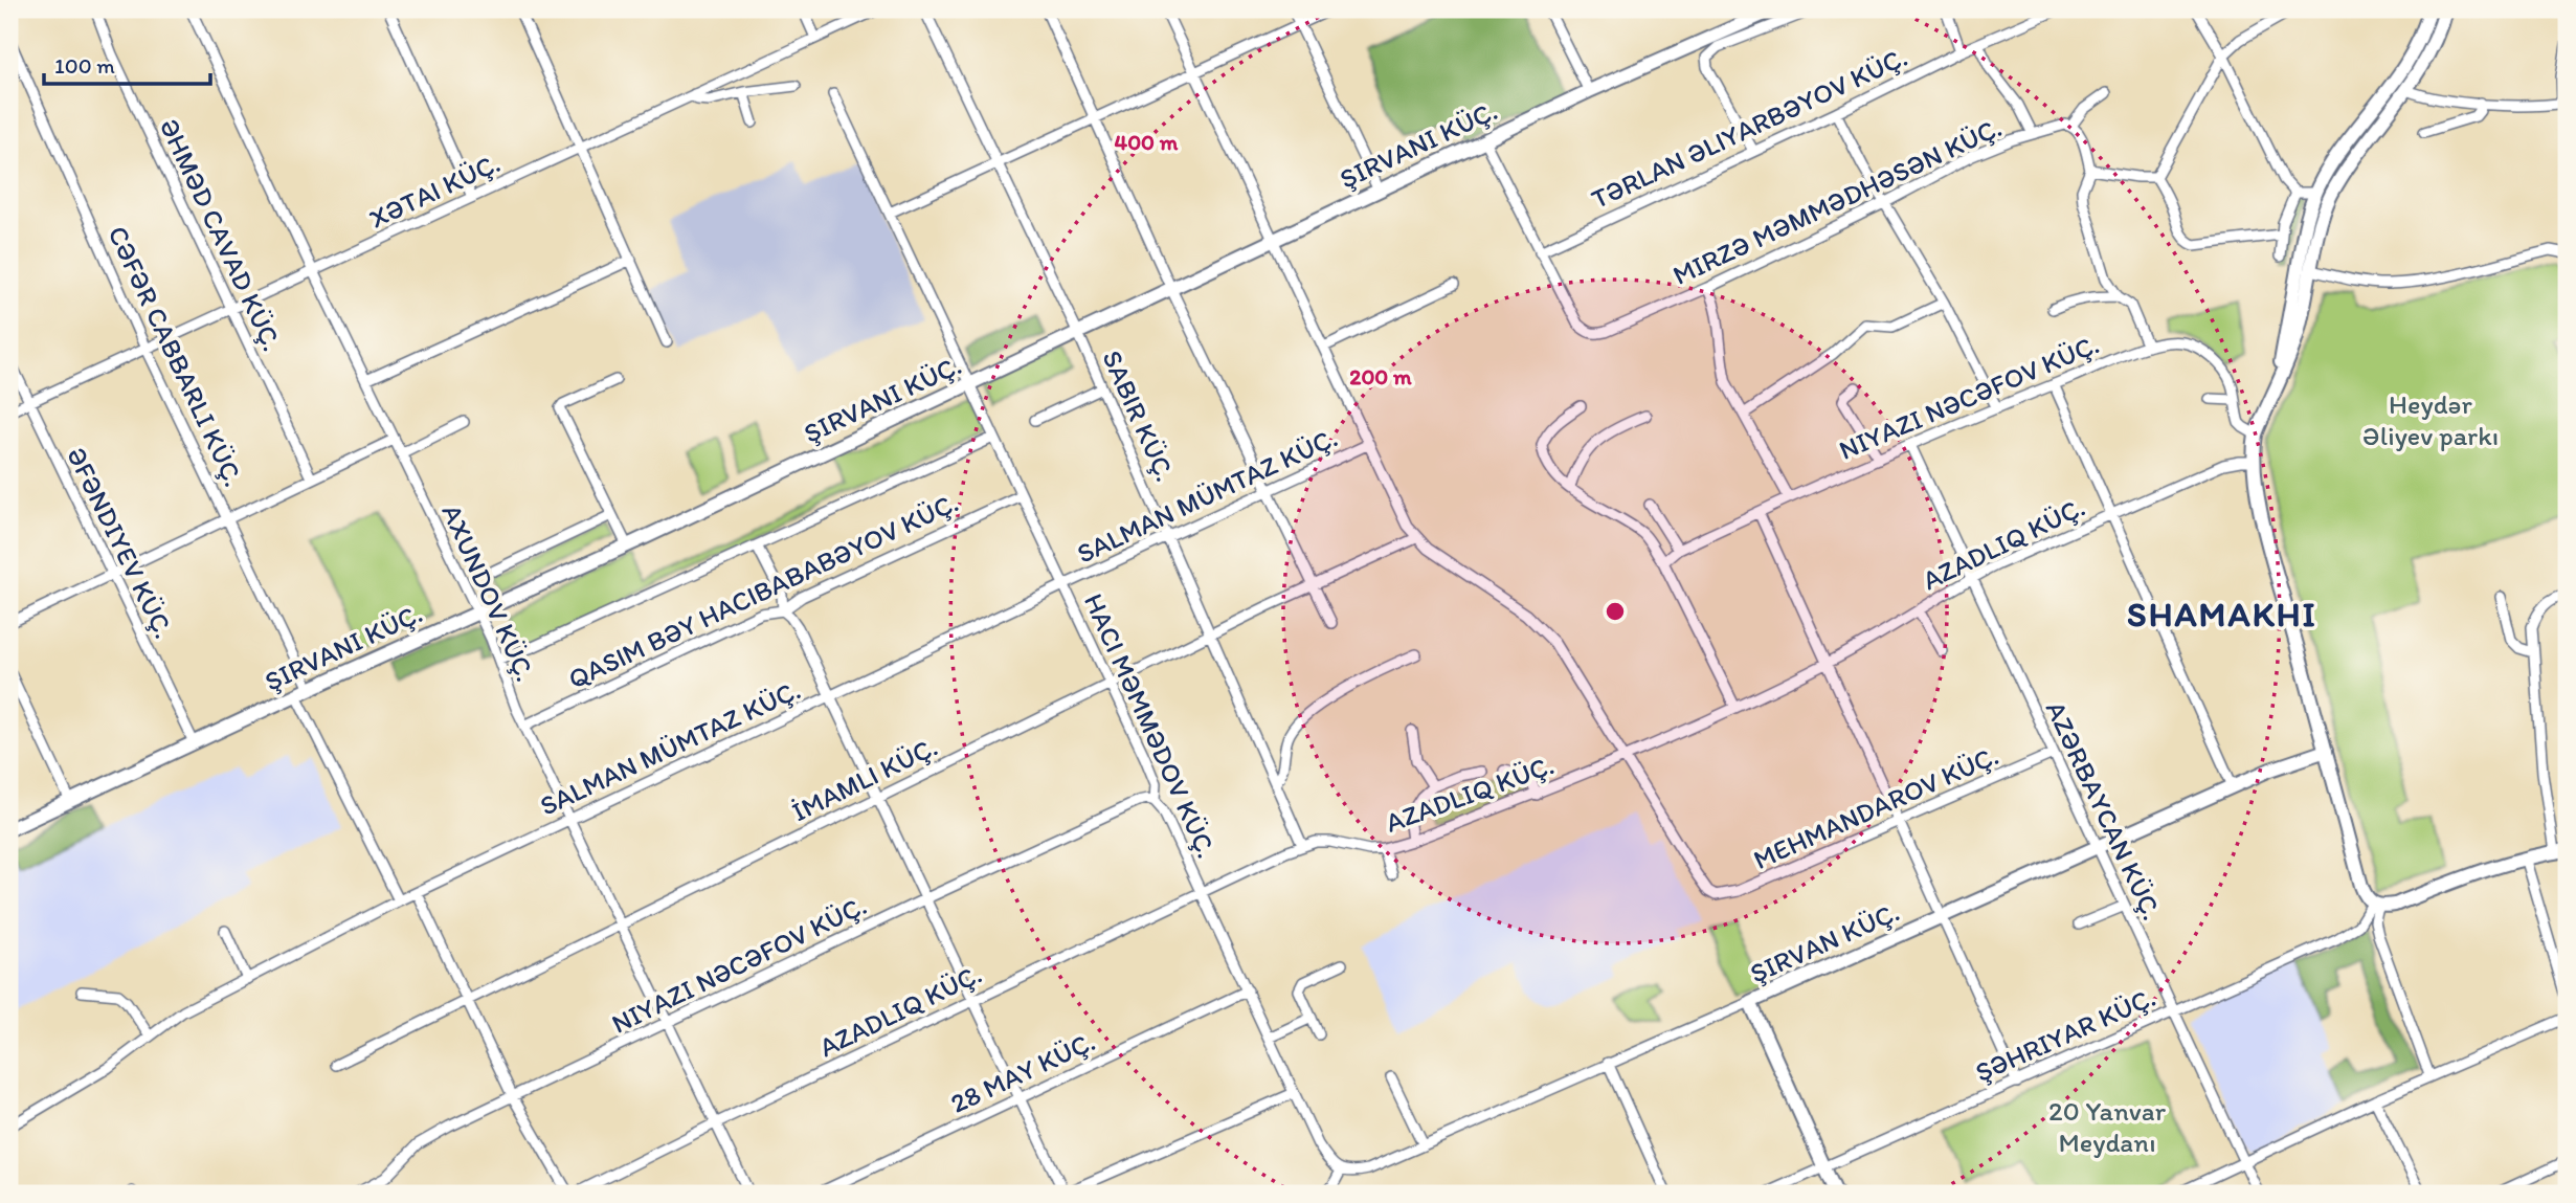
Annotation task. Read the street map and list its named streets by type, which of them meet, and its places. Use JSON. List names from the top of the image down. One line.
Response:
{"streets":{"street":["TƏRLAN ƏLIYARBƏYOV KÜÇ.","ŞIRVANI KÜÇ.","XƏTAI KÜÇ.","MIRZƏ MƏMMƏDHƏSƏN KÜÇ.","ƏHMƏD CAVAD KÜÇ.","NIYAZI NƏCƏFOV KÜÇ.","SABIR KÜÇ.","SALMAN MÜMTAZ KÜÇ.","ƏFƏNDIYEV KÜÇ.","AXUNDOV KÜÇ.","MEHMANDAROV KÜÇ.","AZƏRBAYCAN KÜÇ.","ŞIRVAN KÜÇ.","ŞƏHRIYAR KÜÇ.","28 MAY KÜÇ."]},"crossings":[["TƏRLAN ƏLIYARBƏYOV KÜÇ.","MIRZƏ MƏMMƏDHƏSƏN KÜÇ."],["ŞIRVANI KÜÇ.","SABIR KÜÇ."],["ŞIRVANI KÜÇ.","ƏFƏNDIYEV KÜÇ."],["ŞIRVANI KÜÇ.","AXUNDOV KÜÇ."],["XƏTAI KÜÇ.","ƏHMƏD CAVAD KÜÇ."],["XƏTAI KÜÇ.","ƏFƏNDIYEV KÜÇ."],["XƏTAI KÜÇ.","AXUNDOV KÜÇ."],["NIYAZI NƏCƏFOV KÜÇ.","AXUNDOV KÜÇ."],["NIYAZI NƏCƏFOV KÜÇ.","AZƏRBAYCAN KÜÇ."],["SABIR KÜÇ.","SALMAN MÜMTAZ KÜÇ."],["SALMAN MÜMTAZ KÜÇ.","AXUNDOV KÜÇ."],["MEHMANDAROV KÜÇ.","AZƏRBAYCAN KÜÇ."],["AZƏRBAYCAN KÜÇ.","ŞIRVAN KÜÇ."],["AZƏRBAYCAN KÜÇ.","ŞƏHRIYAR KÜÇ."]],"districts":["SHAMAKHI"],"parks":["Heydər Əliyev parkı","20 Yanvar Meydanı"],"scale_bar":"100 m","rings":["400 m","200 m"]}
